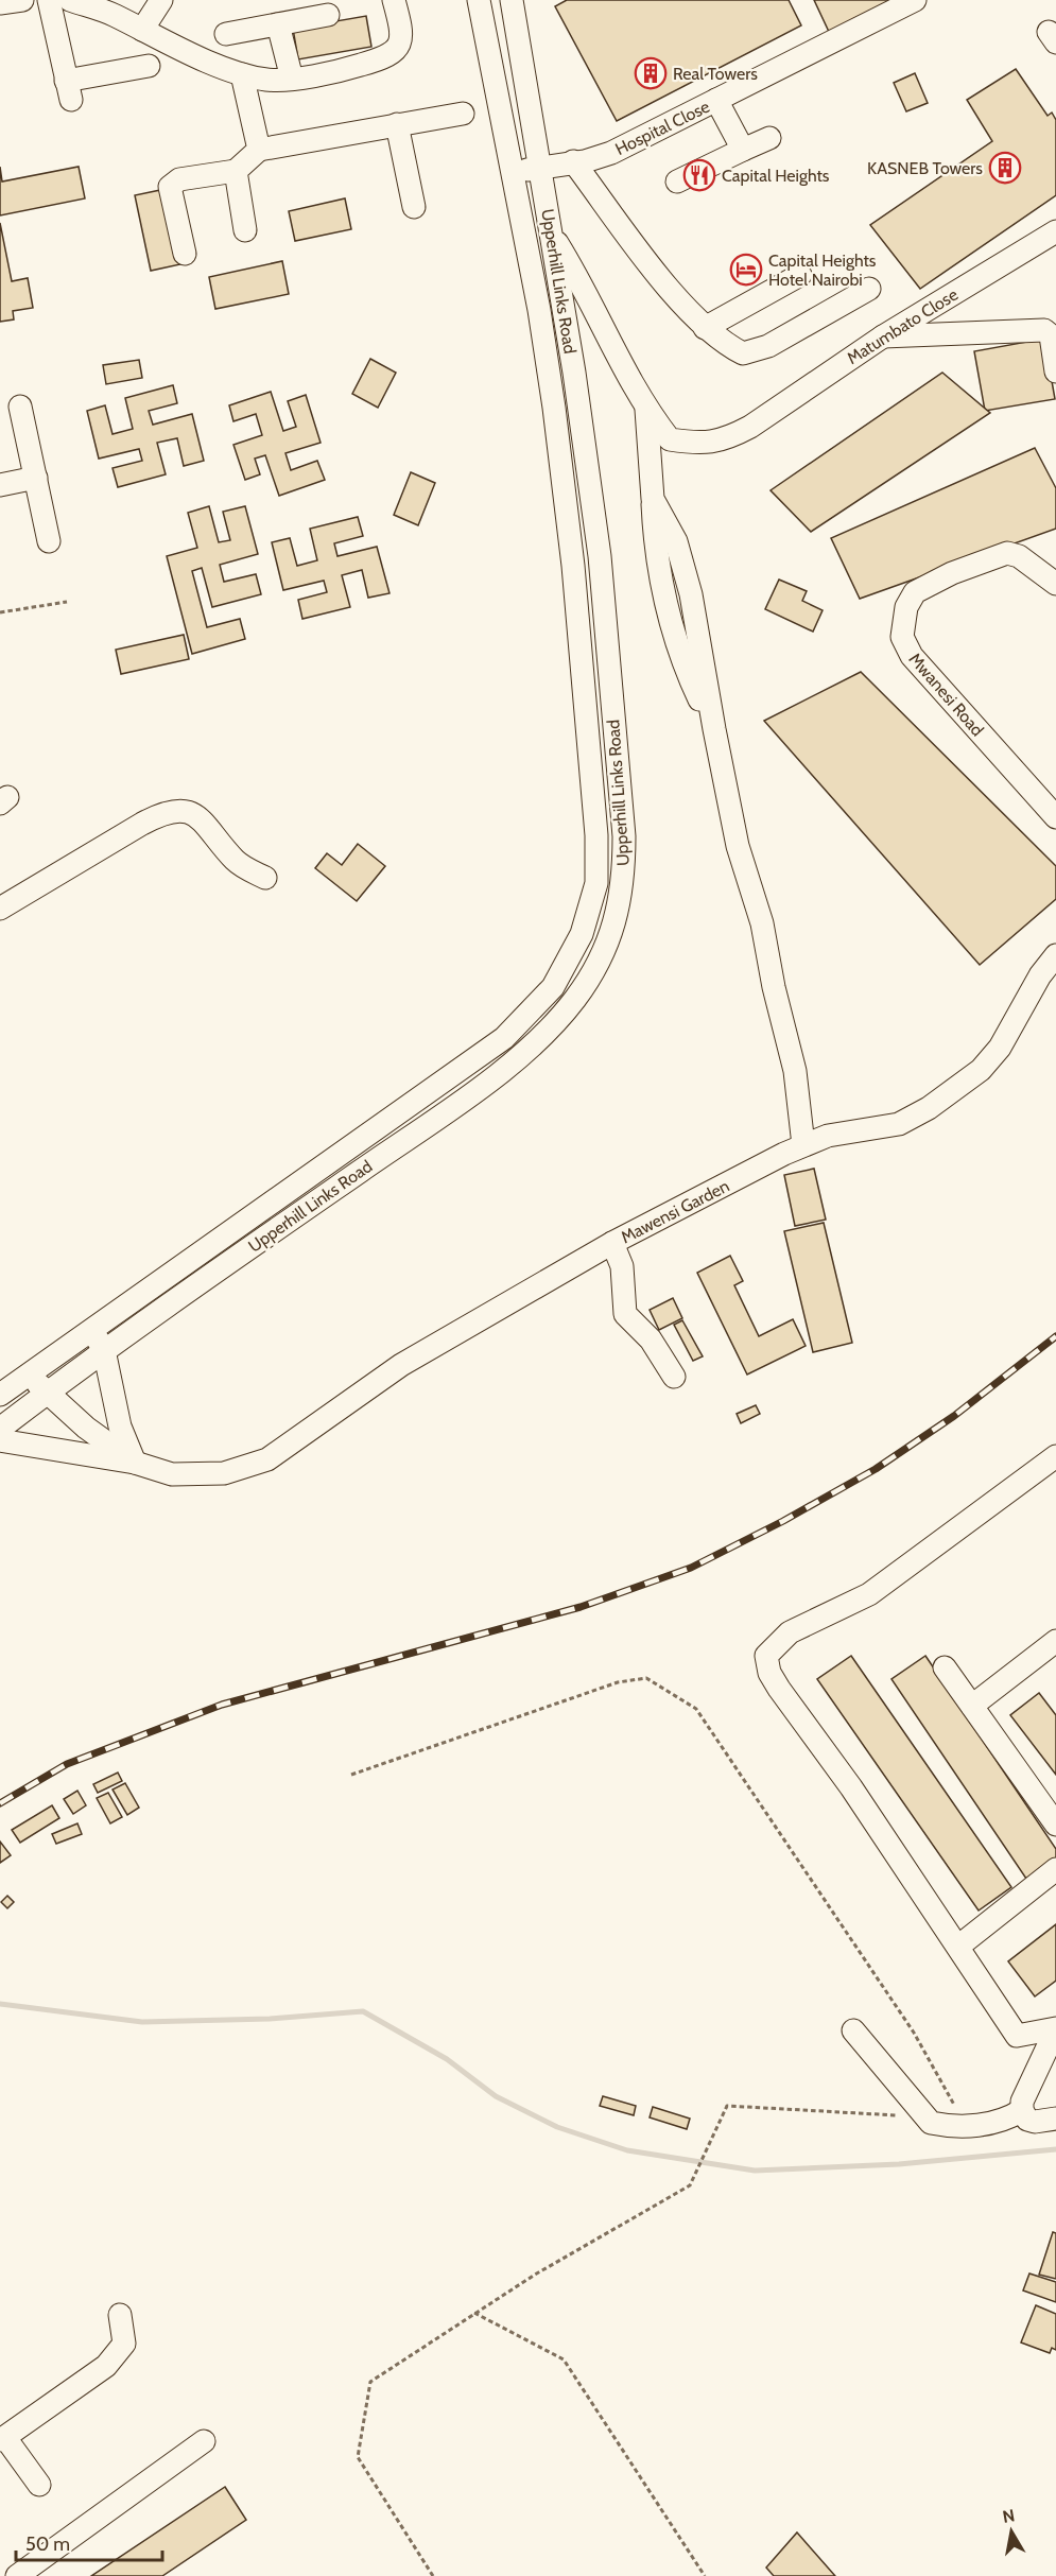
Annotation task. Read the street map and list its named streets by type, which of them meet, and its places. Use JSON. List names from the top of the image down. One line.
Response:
{"streets":{"street":["Hospital Close","Upperhill Links Road","Matumbato Close","Mwanesi Road","Mawensi Garden"]},"crossings":[["Hospital Close","Upperhill Links Road"]],"places":{"building":["Real Towers","KASNEB Towers"],"restaurant":["Capital Heights"],"hotel":["Capital Heights Hotel Nairobi"]},"scale_bar":"50 m","north":"top"}
